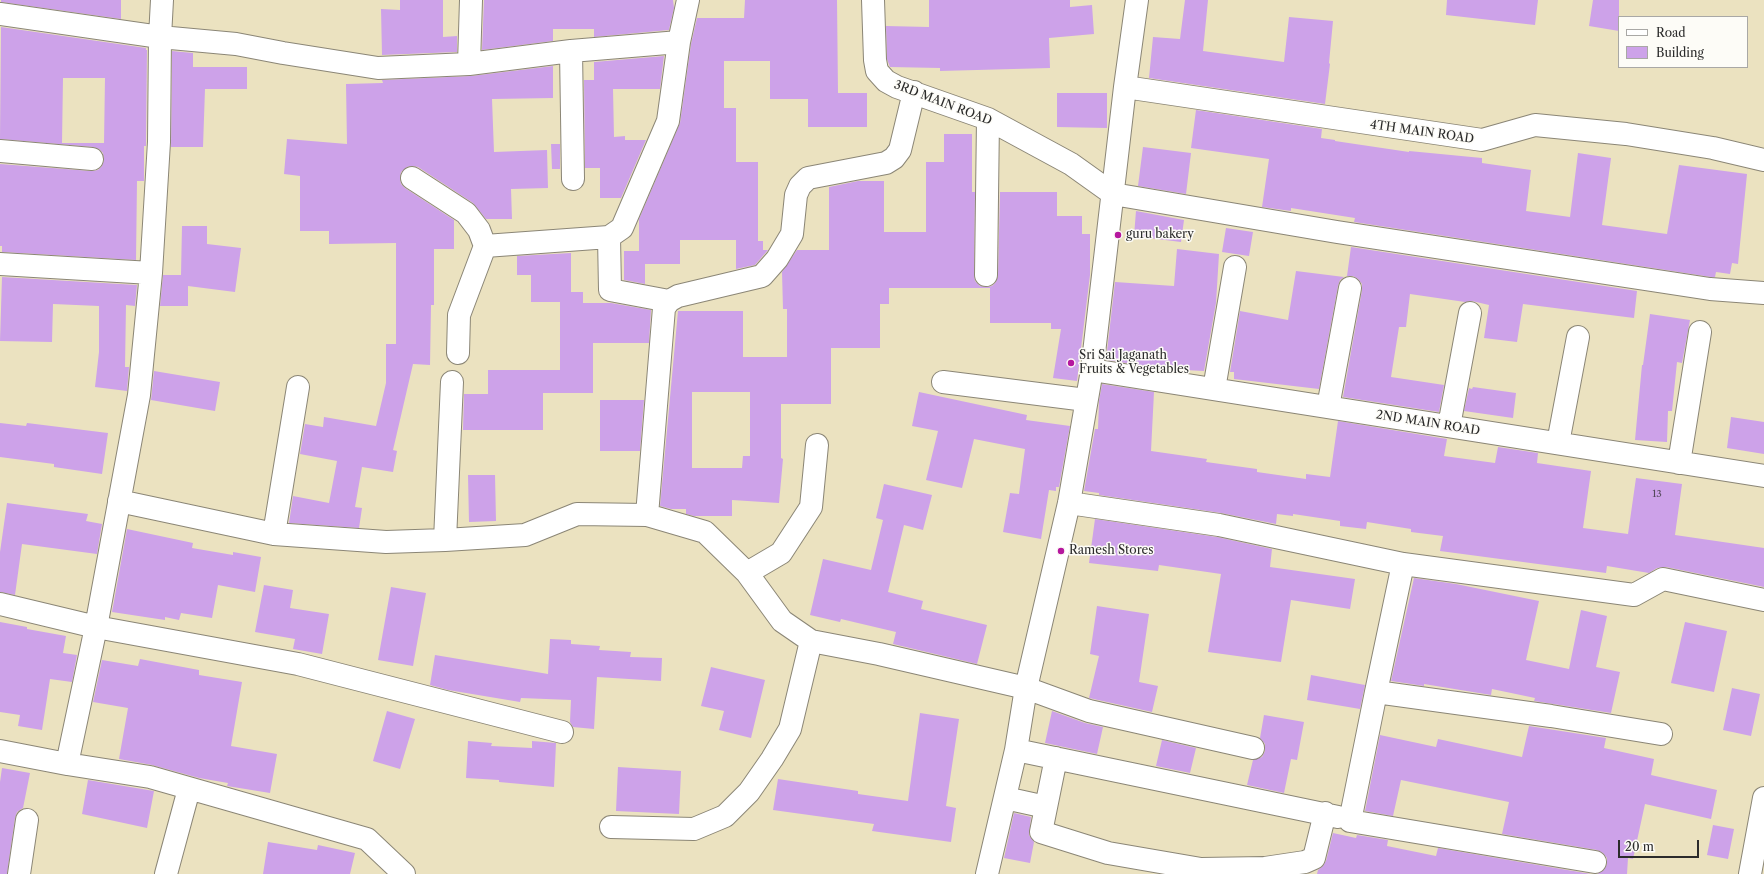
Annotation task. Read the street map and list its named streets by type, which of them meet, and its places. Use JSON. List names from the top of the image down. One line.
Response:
{"streets":{"street":["3RD MAIN ROAD","4TH MAIN ROAD","2ND MAIN ROAD"]},"places":["guru bakery","Sri Sai Jaganath Fruits & Vegetables","Ramesh Stores"],"house_numbers":["13"],"legend":["Road","Building"],"scale_bar":"20 m"}
